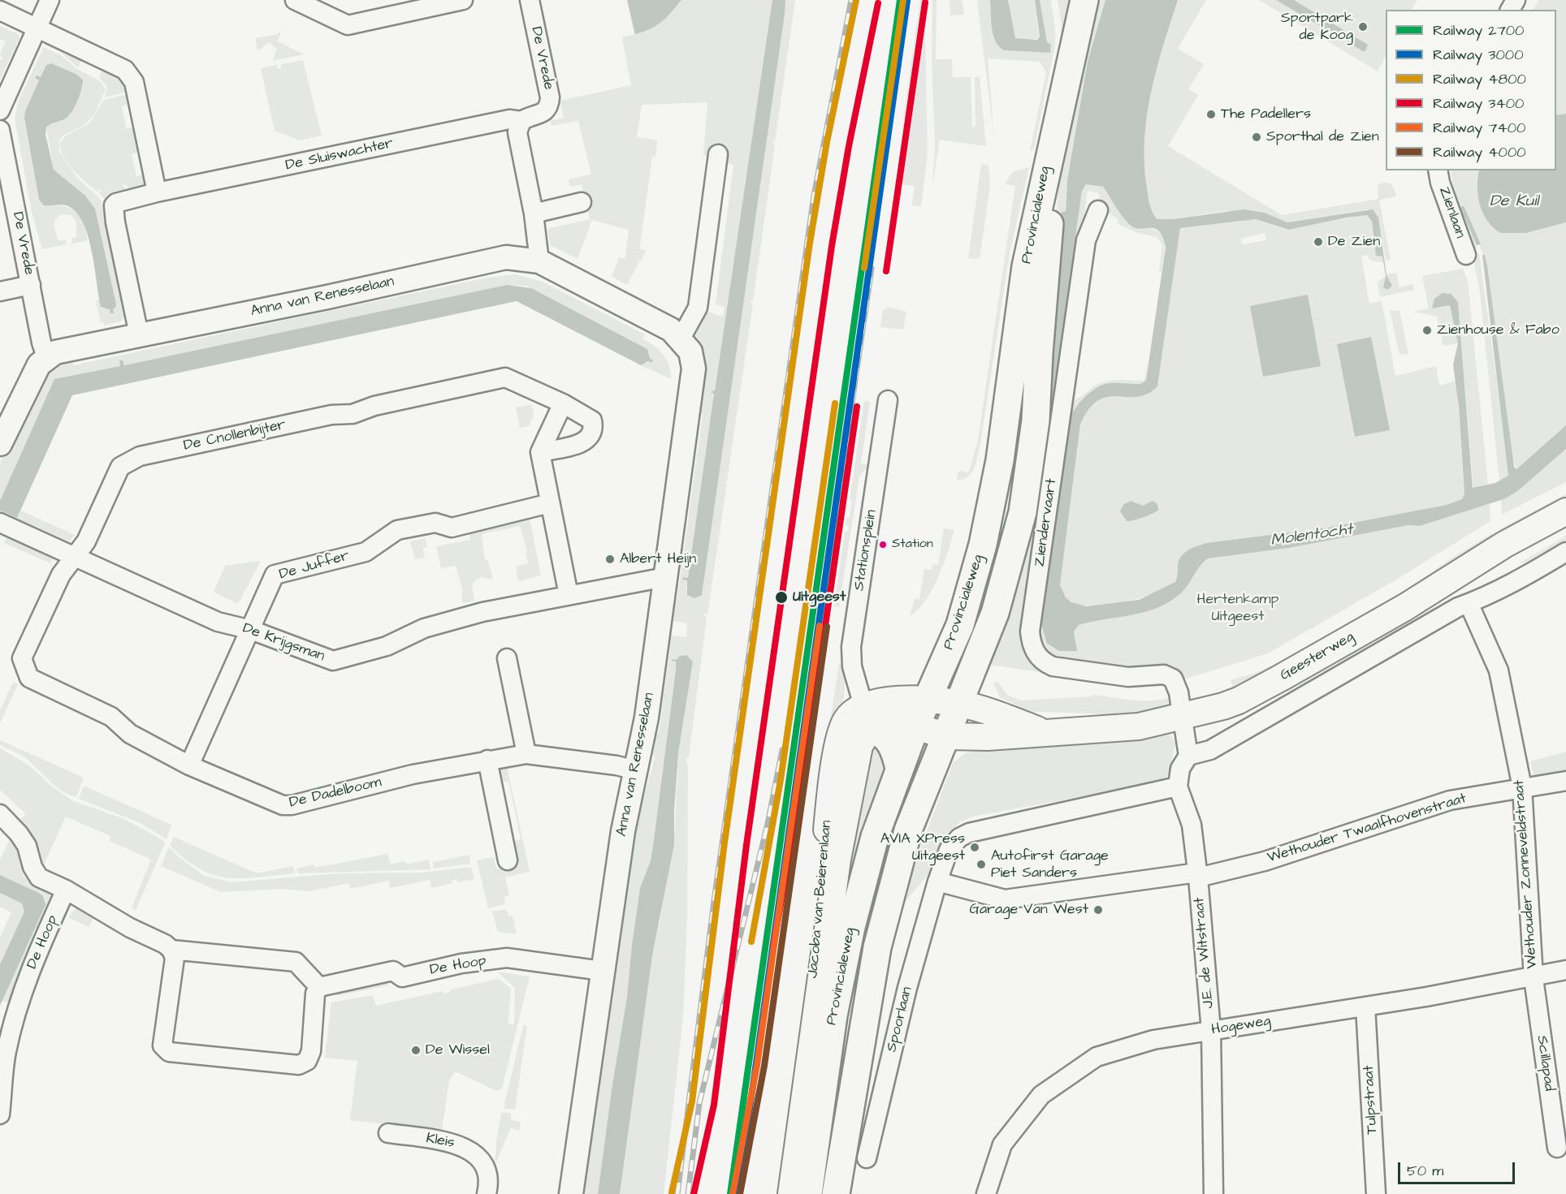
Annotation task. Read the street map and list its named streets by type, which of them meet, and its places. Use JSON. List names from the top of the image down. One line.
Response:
{"streets":{"main road":["Provincialeweg","Geesterweg","Jacoba van Beierenlaan"],"street":["De Vrede","De Sluiswachter","Zienlaan","Anna van Renesselaan","De Cnollenbijter","Ziendervaart","Stationsplein","De Juffer","De Krijgsman","De Dadelboom","Wethouder Twaalfhovenstraat","Wethouder Zonneveldstraat","De Hoop","J.E. de Witstraat","Spoorlaan","Hogeweg","Scillapad","Tulpstraat","Kleis"]},"crossings":[["De Vrede","De Sluiswachter"],["De Vrede","Anna van Renesselaan"],["De Sluiswachter","Anna van Renesselaan"],["Provincialeweg","Geesterweg"],["Provincialeweg","Jacoba van Beierenlaan"],["Anna van Renesselaan","De Krijgsman"],["Anna van Renesselaan","De Dadelboom"],["Anna van Renesselaan","De Hoop"],["De Cnollenbijter","De Juffer"],["De Cnollenbijter","De Krijgsman"],["De Cnollenbijter","De Dadelboom"],["Ziendervaart","Geesterweg"],["Stationsplein","Jacoba van Beierenlaan"],["De Juffer","De Krijgsman"],["De Juffer","De Dadelboom"],["Geesterweg","Wethouder Zonneveldstraat"],["Geesterweg","Jacoba van Beierenlaan"],["Wethouder Twaalfhovenstraat","Wethouder Zonneveldstraat"],["Wethouder Twaalfhovenstraat","J.E. de Witstraat"],["Wethouder Twaalfhovenstraat","Spoorlaan"],["Wethouder Zonneveldstraat","Hogeweg"],["Wethouder Zonneveldstraat","Scillapad"],["J.E. de Witstraat","Hogeweg"],["Hogeweg","Scillapad"],["Hogeweg","Tulpstraat"]],"water":["De Kuil","Molentocht"],"parks":["Hertenkamp Uitgeest"],"places":["Sportpark de Koog","The Padellers","Sporthal de Zien","De Zien","Zienhouse & Fabo","Station","Albert Heijn","Uitgeest","AVIA XPress Uitgeest","Autofirst Garage Piet Sanders","Garage Van West","De Wissel"],"lines":["rail line 2700","rail line 4800","rail line 3000","rail line 3400","rail line 7400","rail line 4000"],"legend":["Railway 2700","Railway 3000","Railway 4800","Railway 3400","Railway 7400","Railway 4000"],"scale_bar":"50 m"}
